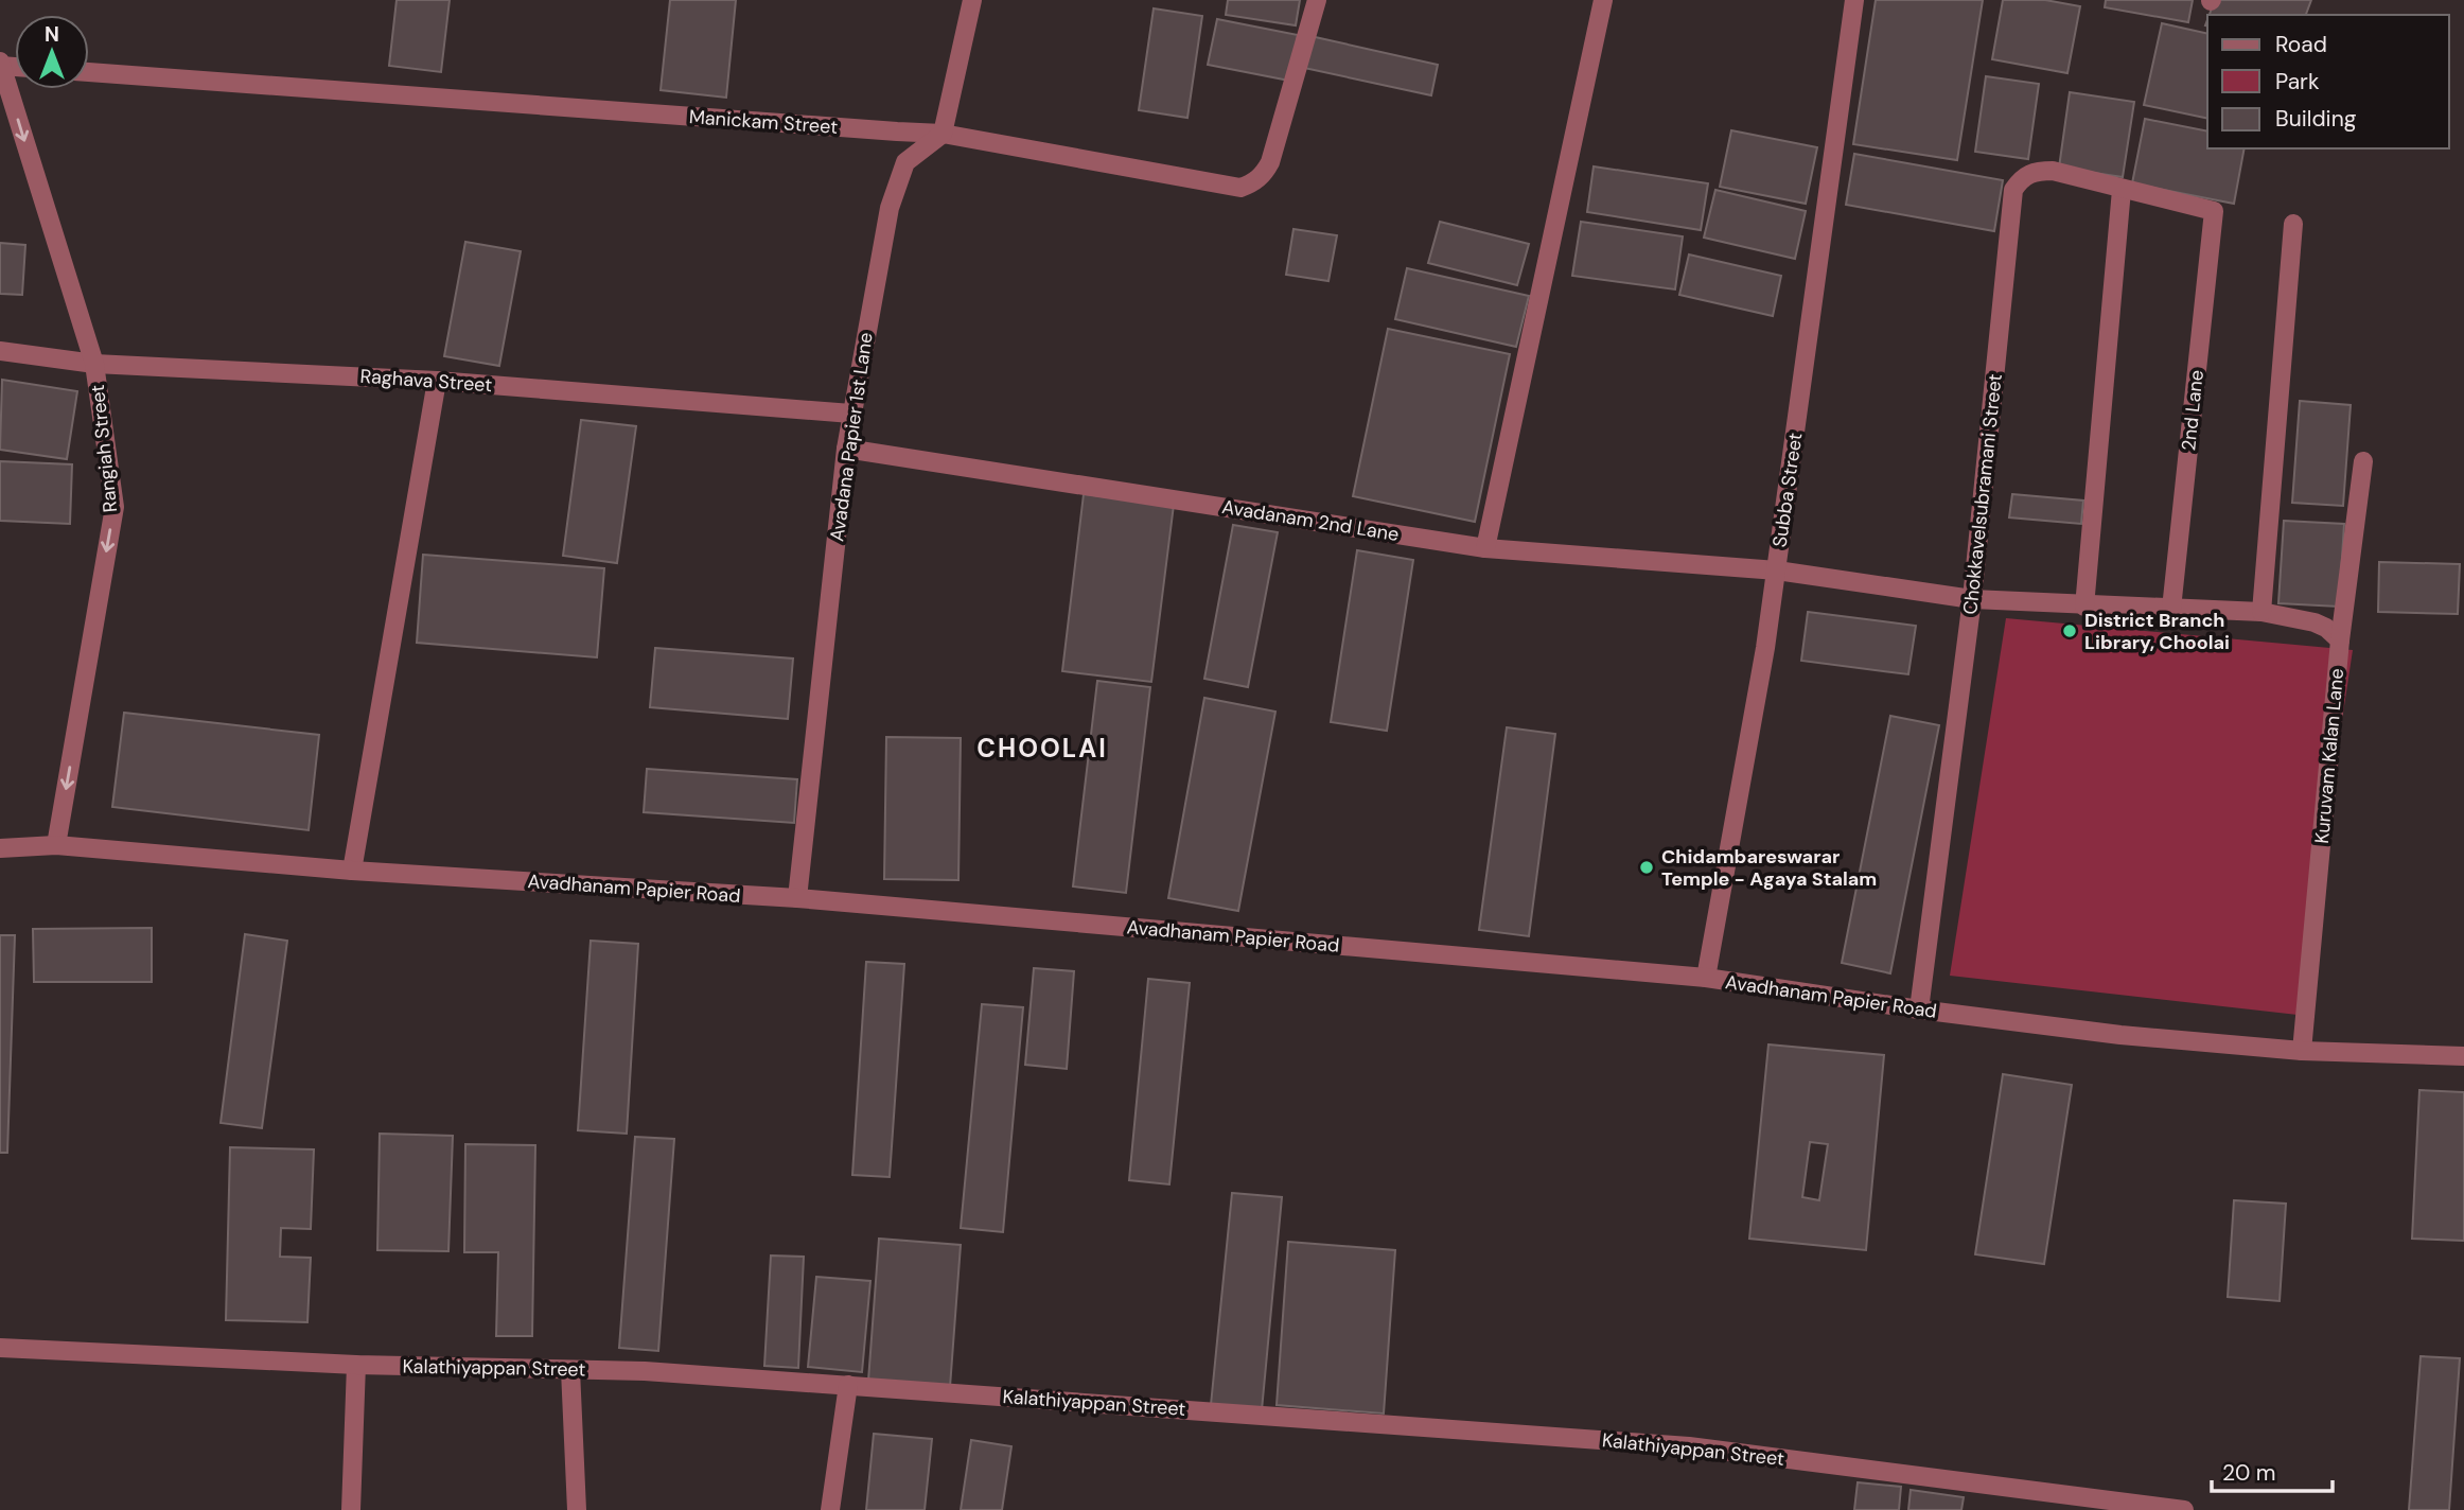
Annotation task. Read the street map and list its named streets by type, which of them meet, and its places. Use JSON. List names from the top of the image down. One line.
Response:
{"streets":{"street":["Manickam Street","Raghava Street","2nd Lane","Avadana Papier 1st Lane","Rangiah Street","Subba Street","Chokkavelsubramani Street","Avadanam 2nd Lane","Kuruvam Kalan Lane","Avadhanam Papier Road","Kalathiyappan Street"]},"crossings":[["Manickam Street","Avadana Papier 1st Lane"],["Raghava Street","Avadana Papier 1st Lane"],["Raghava Street","Rangiah Street"],["2nd Lane","Chokkavelsubramani Street"],["2nd Lane","Avadanam 2nd Lane"],["Avadana Papier 1st Lane","Avadanam 2nd Lane"],["Avadana Papier 1st Lane","Avadhanam Papier Road"],["Rangiah Street","Avadhanam Papier Road"],["Subba Street","Avadanam 2nd Lane"],["Subba Street","Avadhanam Papier Road"],["Chokkavelsubramani Street","Avadanam 2nd Lane"],["Chokkavelsubramani Street","Avadhanam Papier Road"],["Avadanam 2nd Lane","Kuruvam Kalan Lane"],["Kuruvam Kalan Lane","Avadhanam Papier Road"]],"one_way":["Rangiah Street"],"districts":["CHOOLAI"],"places":["District Branch Library, Choolai","Chidambareswarar Temple - Agaya Stalam"],"legend":["Road","Park","Building"],"scale_bar":"20 m","north":"top"}
